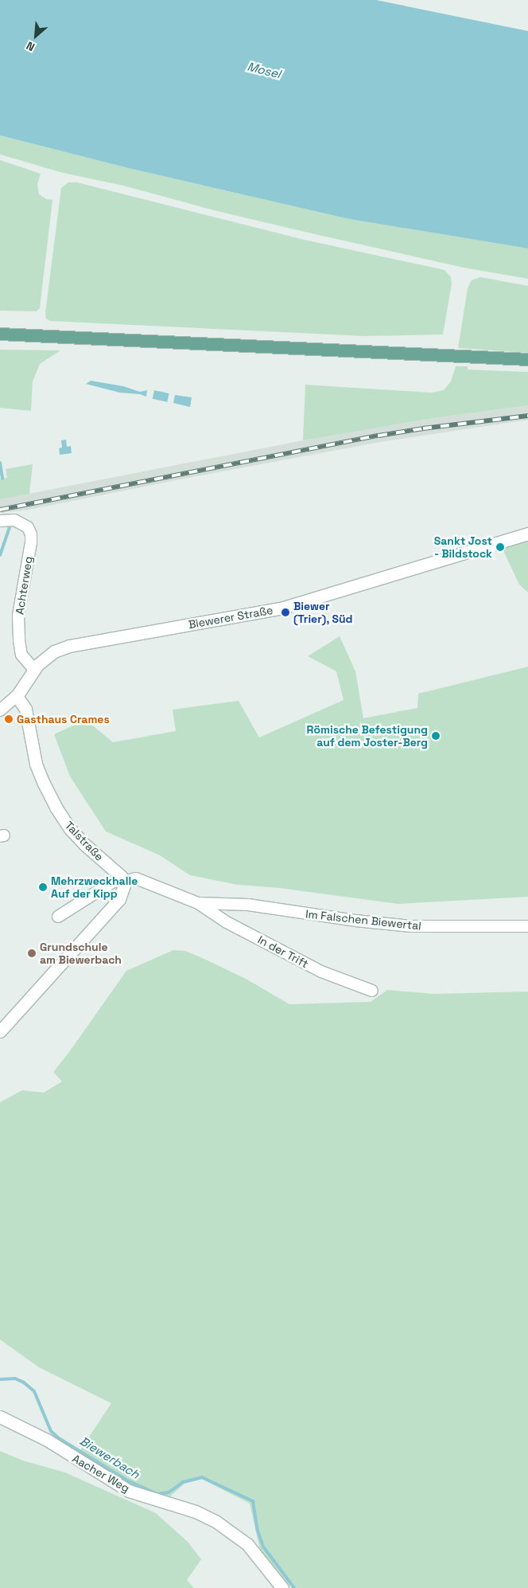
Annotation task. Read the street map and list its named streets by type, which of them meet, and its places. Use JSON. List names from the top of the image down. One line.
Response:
{"streets":{"street":["Achterweg","Biewerer Straße","Talstraße","Im Falschen Biewertal","In der Trift","Aacher Weg"]},"crossings":[["Achterweg","Biewerer Straße"],["Biewerer Straße","Talstraße"],["Im Falschen Biewertal","In der Trift"]],"water":["Mosel","Biewerbach"],"places":["Sankt Jost - Bildstock","Biewer (Trier), Süd","Gasthaus Crames","Römische Befestigung auf dem Joster-Berg","Mehrzweckhalle Auf der Kipp","Grundschule am Biewerbach"],"north":"bottom left"}
